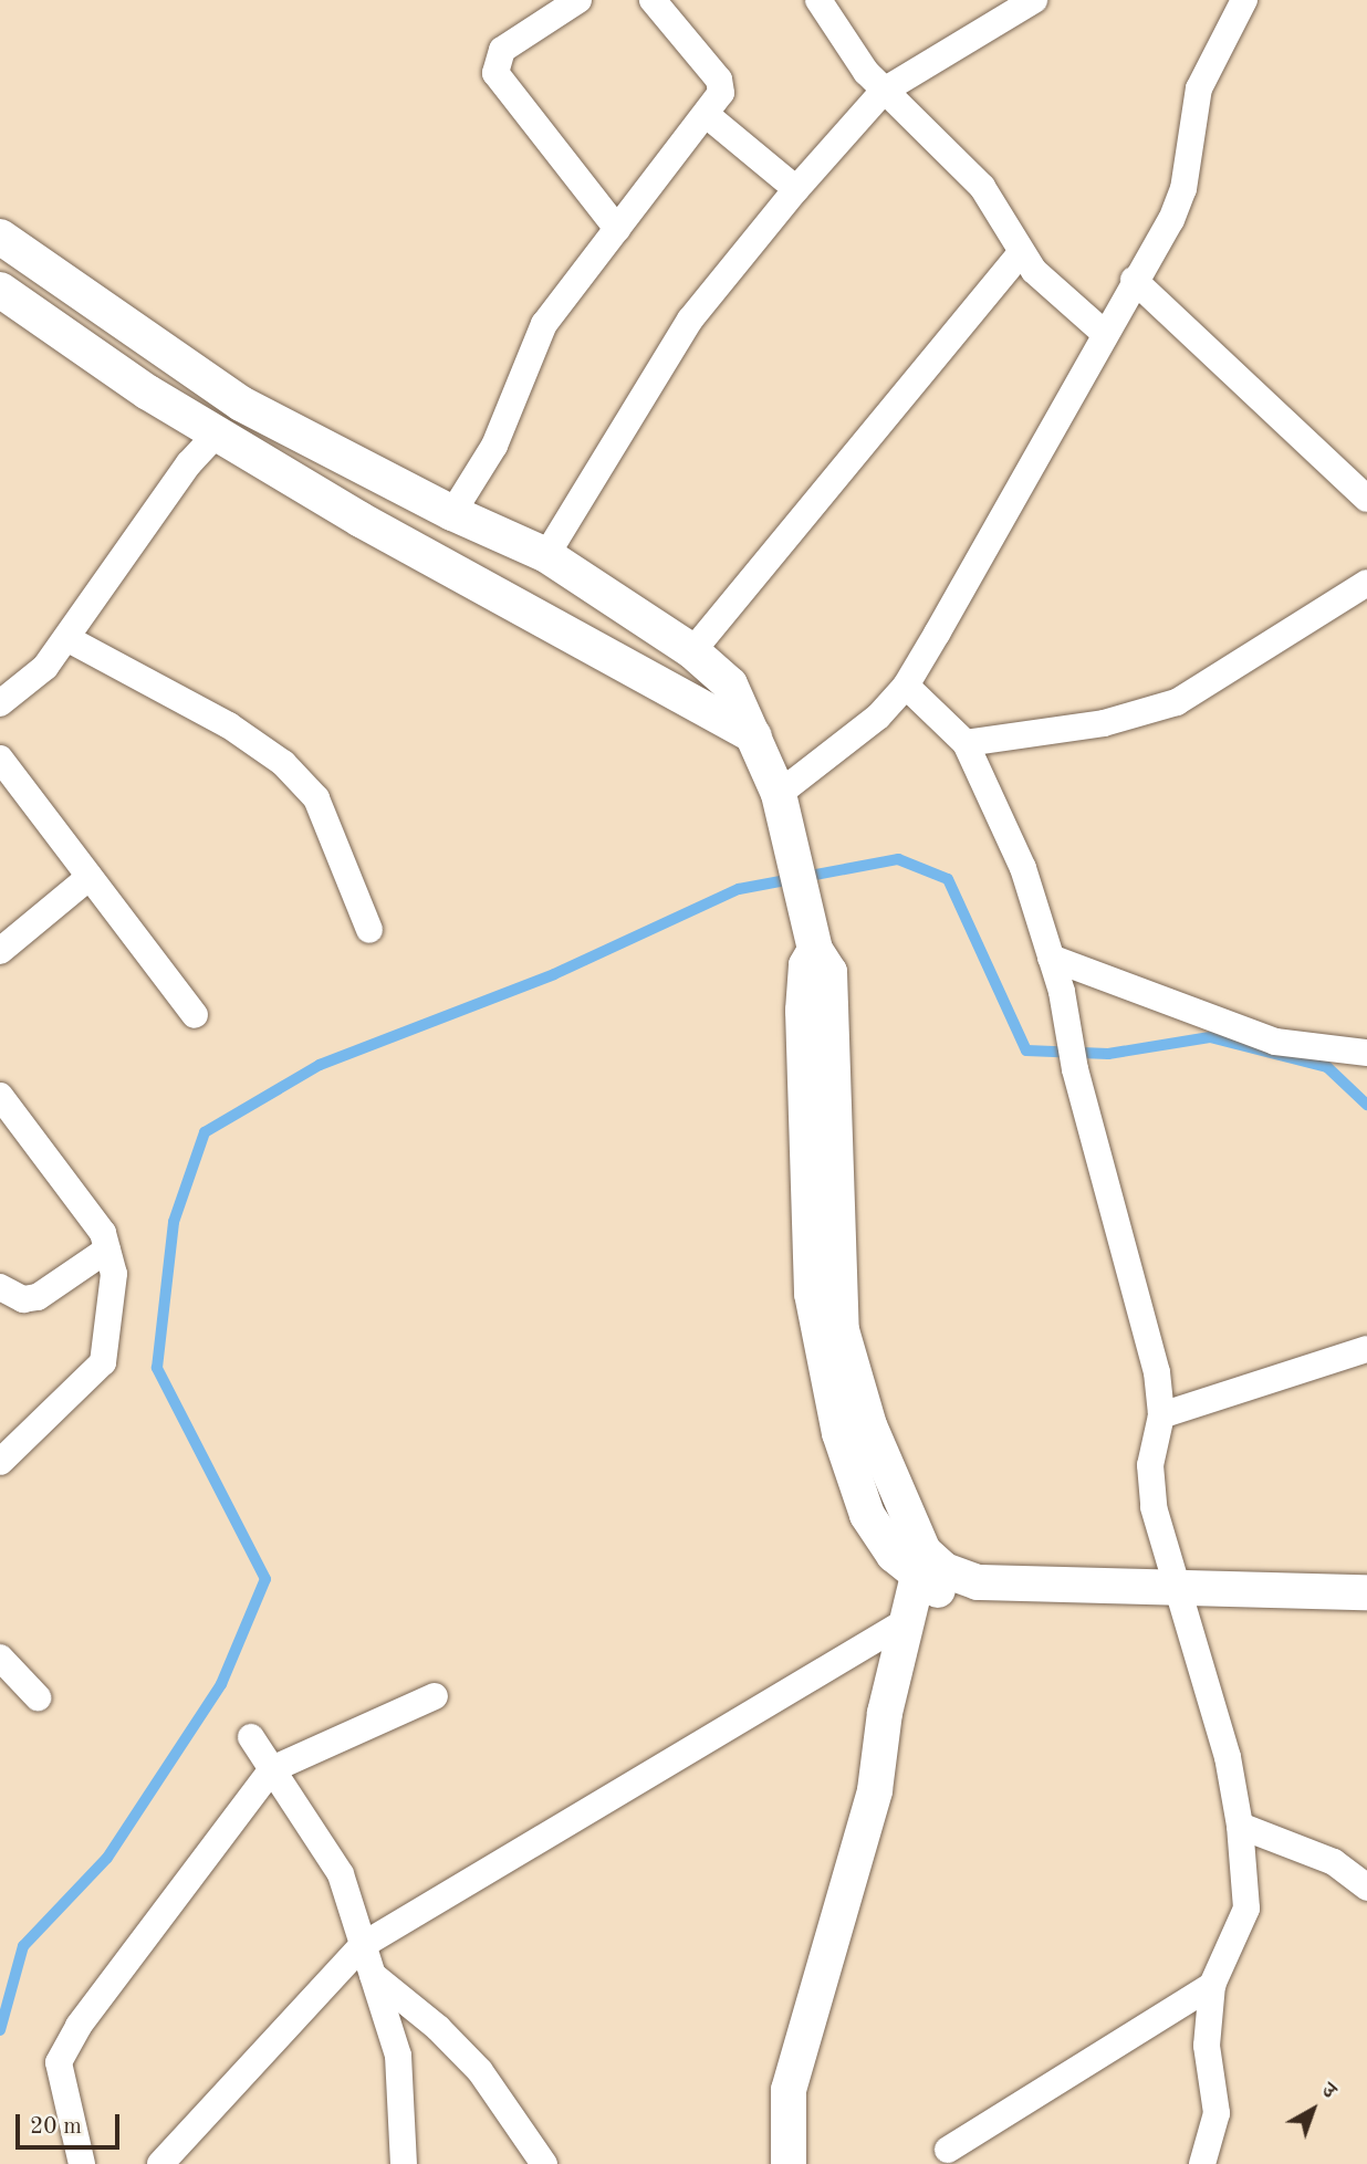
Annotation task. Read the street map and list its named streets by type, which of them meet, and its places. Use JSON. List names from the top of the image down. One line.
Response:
{"scale_bar":"20 m","north":"top right"}
